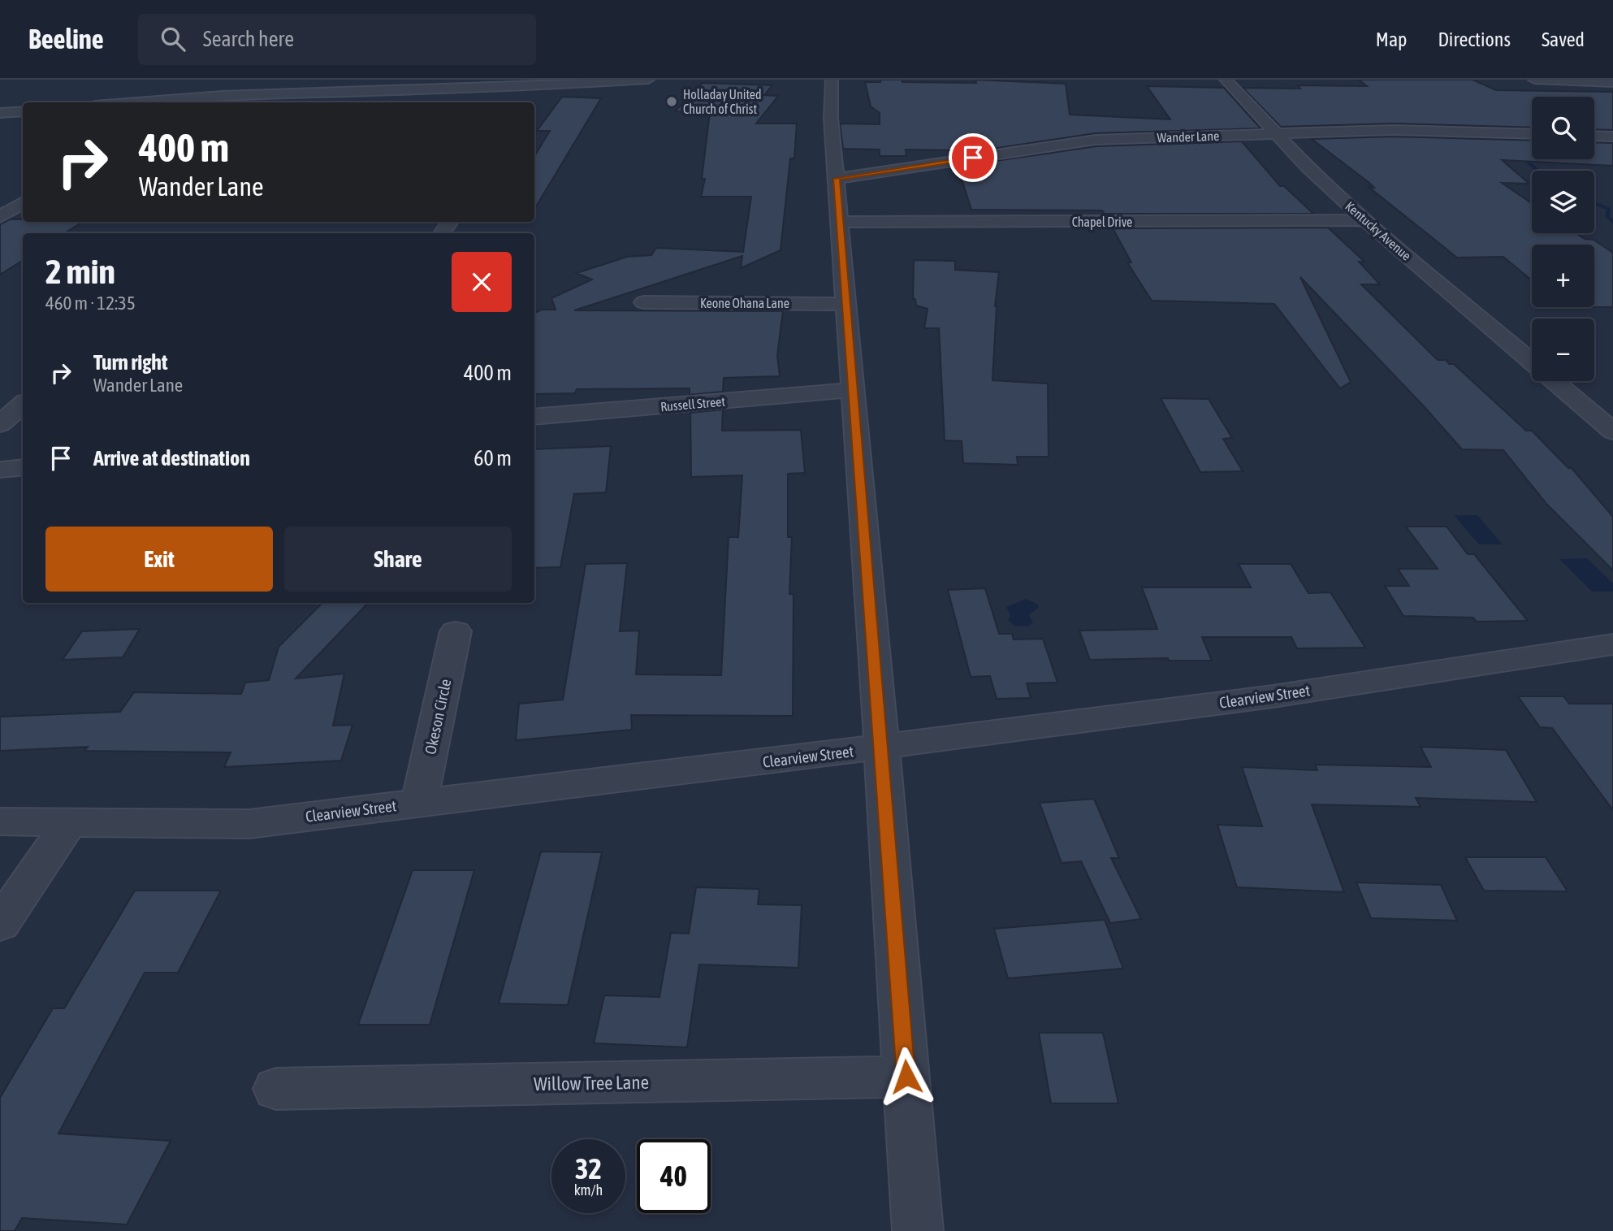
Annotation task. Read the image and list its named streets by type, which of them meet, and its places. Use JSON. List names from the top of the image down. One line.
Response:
{"streets":{"street":["Wander Lane","Chapel Drive","Kentucky Avenue","Keone Ohana Lane","Russell Street","Clearview Street","Okeson Circle","Willow Tree Lane"]},"crossings":[["Wander Lane","Kentucky Avenue"],["Chapel Drive","Kentucky Avenue"],["Clearview Street","Okeson Circle"]],"places":["Holladay United Church of Christ"],"page":{"header":"Beeline","search":"Search here","nav":["Map","Directions","Saved"],"map_buttons":["+","−"],"turn":["400 m","Wander Lane"],"heading":["2 min","460 m · 12:35"],"list":[{"name":"Turn right","note":"Wander Lane","value":"400 m"},{"name":"Arrive at destination","value":"60 m"}],"buttons":["Exit","Share"],"speed":"32 km/h","limit":"40"}}
